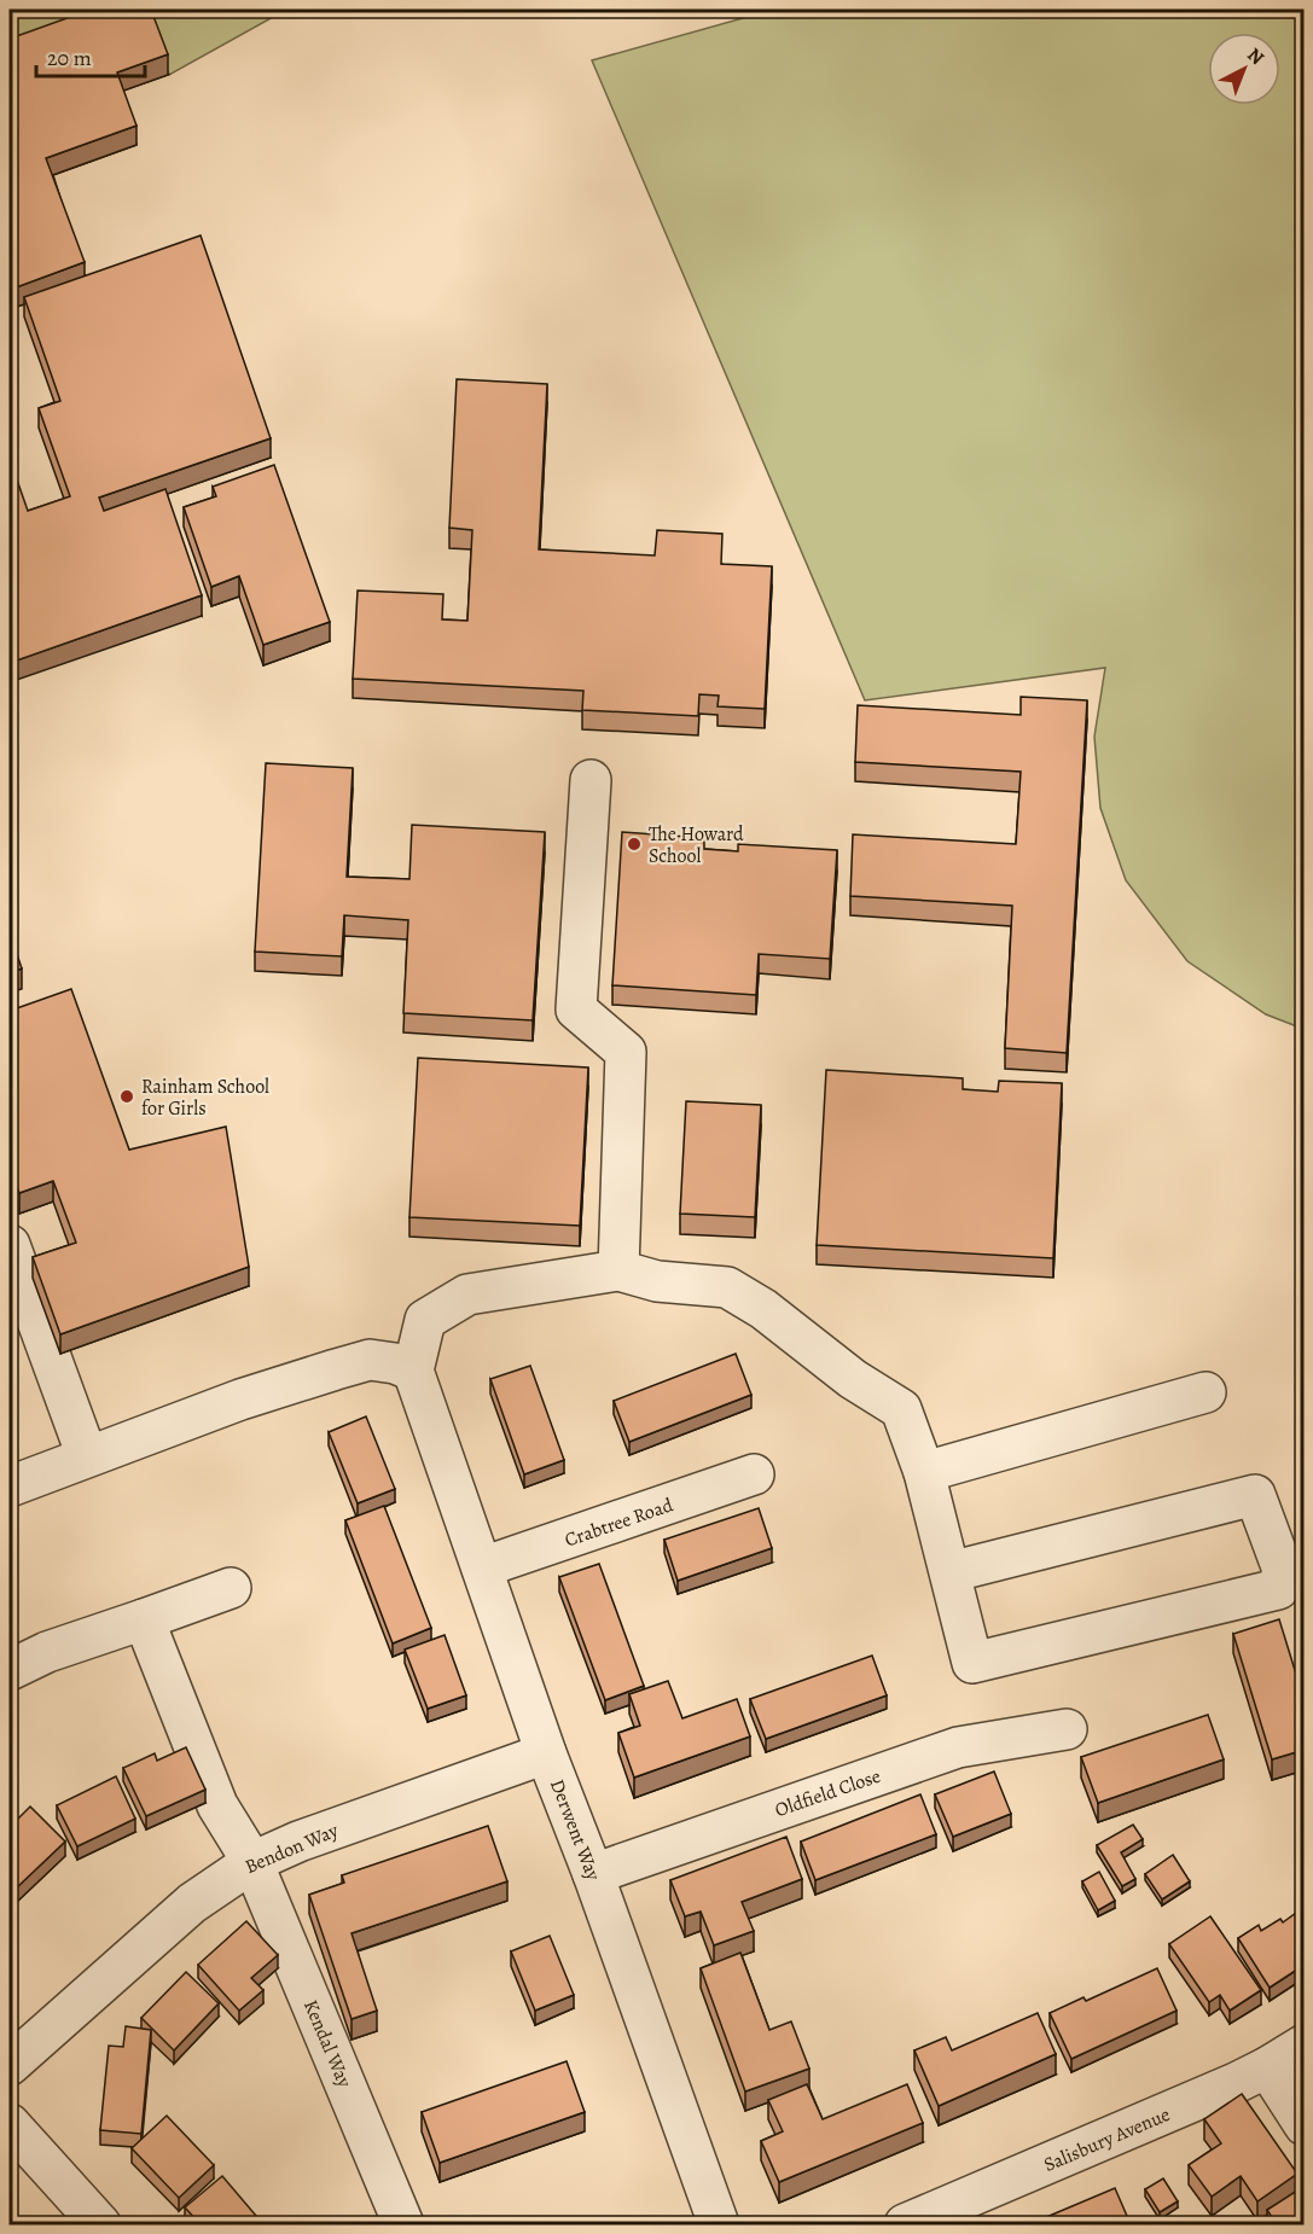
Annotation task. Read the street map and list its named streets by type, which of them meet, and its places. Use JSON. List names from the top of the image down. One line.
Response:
{"streets":{"street":["Crabtree Road","Oldfield Close","Derwent Way","Bendon Way","Kendal Way","Salisbury Avenue"]},"crossings":[["Crabtree Road","Derwent Way"],["Oldfield Close","Derwent Way"],["Derwent Way","Bendon Way"],["Bendon Way","Kendal Way"]],"places":["The Howard School","Rainham School for Girls"],"scale_bar":"20 m","north":"top right"}
